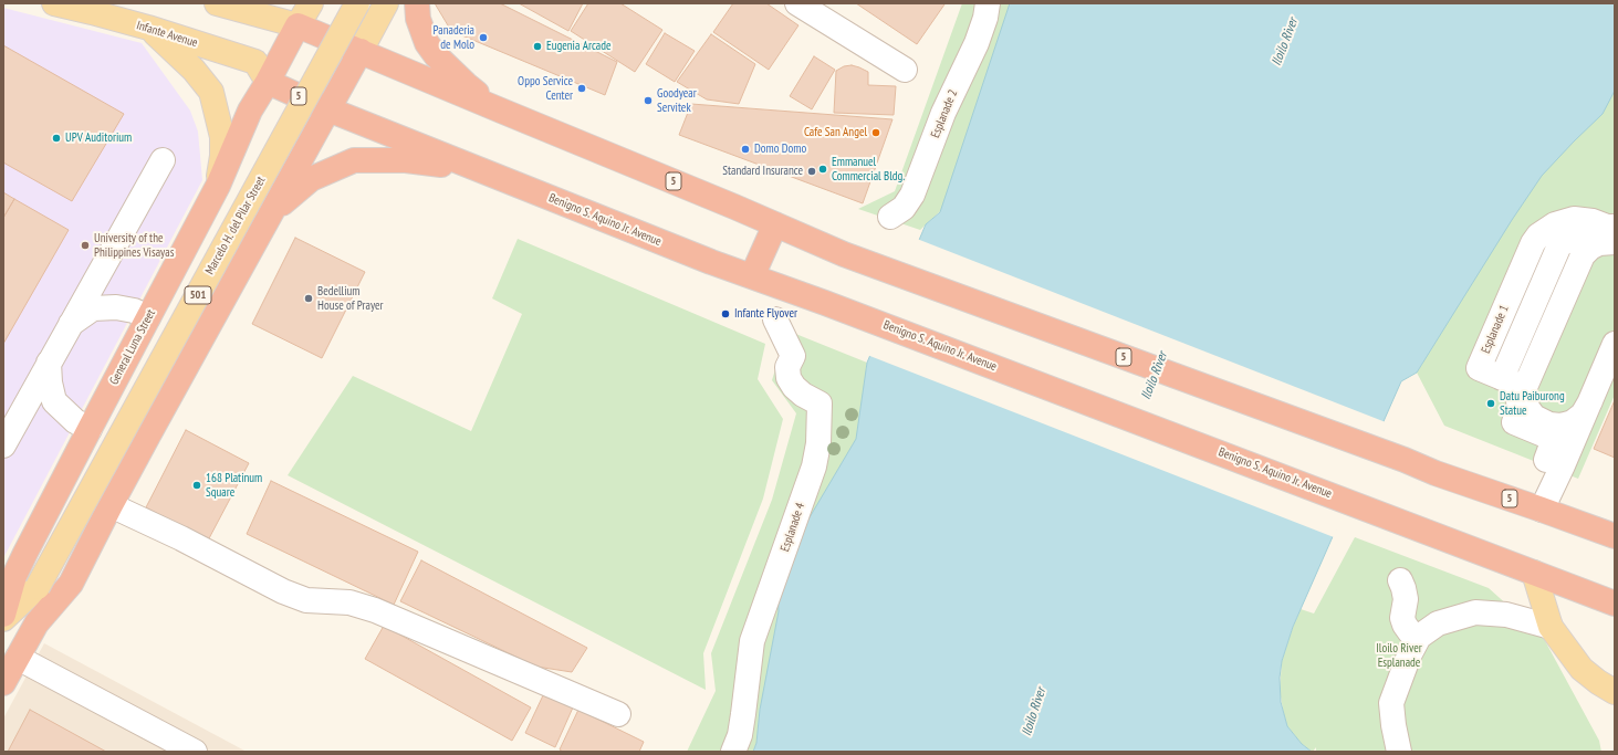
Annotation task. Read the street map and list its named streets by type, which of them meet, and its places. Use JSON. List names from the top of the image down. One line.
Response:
{"streets":{"highway":["5","Benigno S. Aquino Jr. Avenue","501","General Luna Street"],"main road":["Infante Avenue","Marcelo H. del Pilar Street"],"street":["Esplanade 2","Esplanade 1","Esplanade 4"]},"crossings":[["Infante Avenue","Benigno S. Aquino Jr. Avenue"],["Infante Avenue","General Luna Street"],["Benigno S. Aquino Jr. Avenue","General Luna Street"],["Marcelo H. del Pilar Street","501"]],"water":["Iloilo River"],"parks":["Iloilo River Esplanade"],"places":["Panaderia de Molo","Eugenia Arcade","Oppo Service Center","Goodyear Servitek","Cafe San Angel","UPV Auditorium","Domo Domo","Emmanuel Commercial Bldg.","Standard Insurance","University of the Philippines Visayas","Bedellium House of Prayer","Infante Flyover","Datu Paiburong Statue","168 Platinum Square"]}
